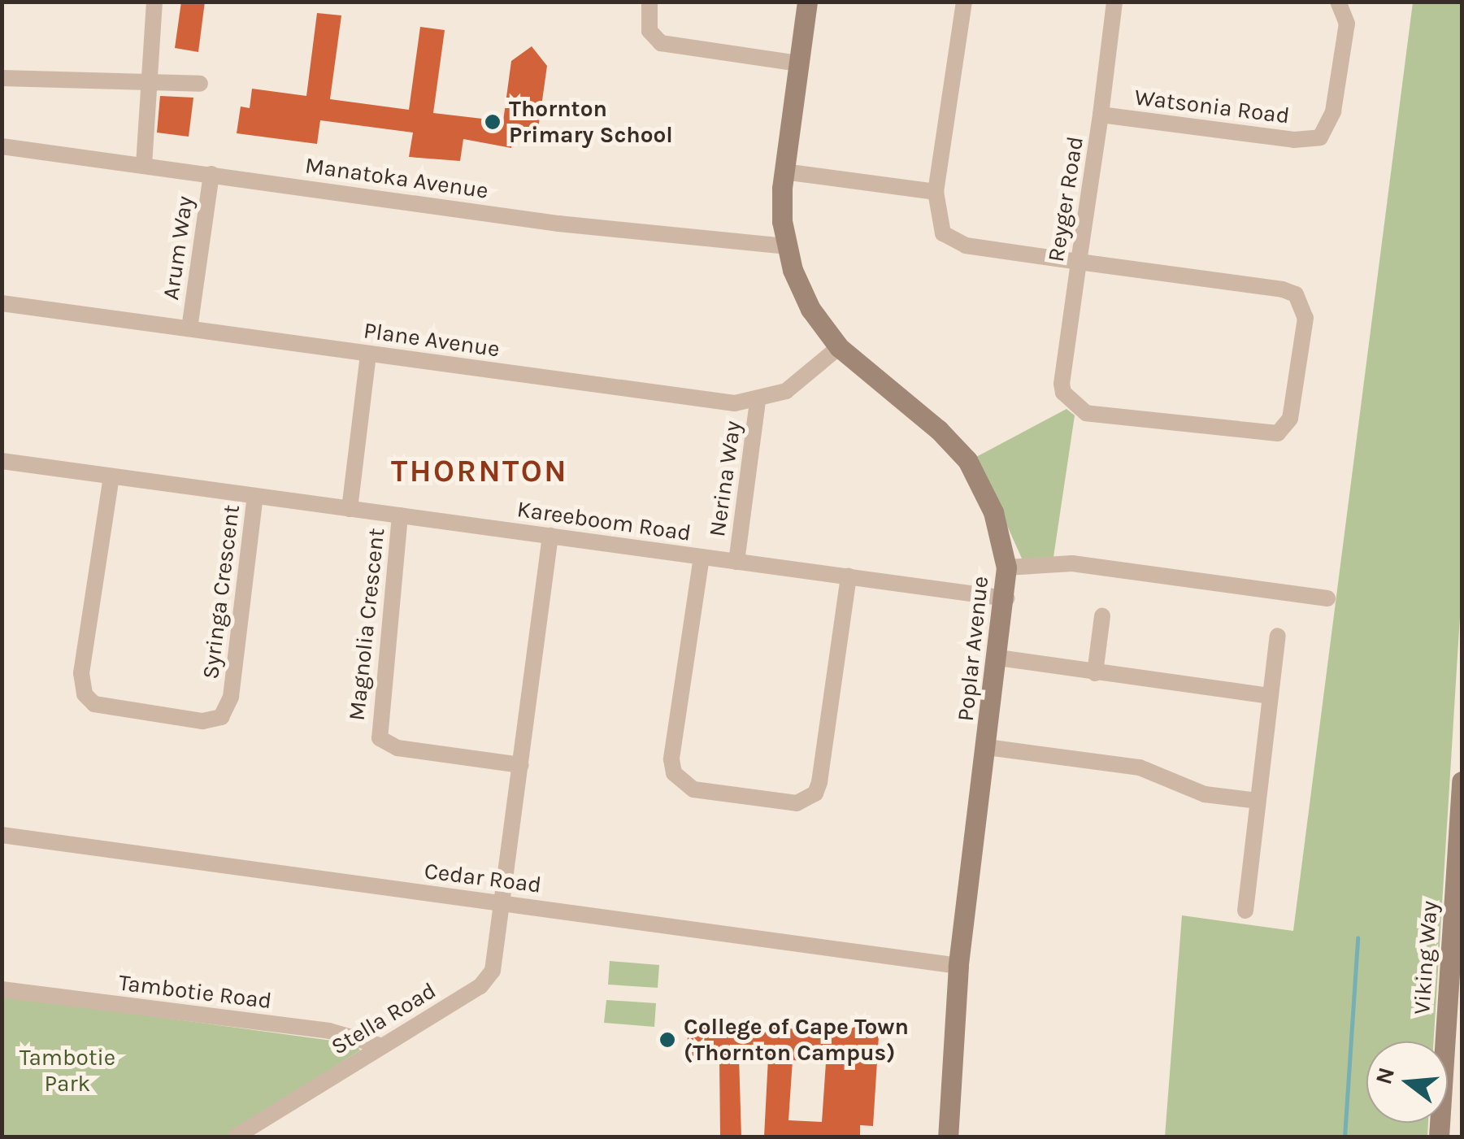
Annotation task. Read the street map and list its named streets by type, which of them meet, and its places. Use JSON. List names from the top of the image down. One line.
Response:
{"streets":{"street":["Watsonia Road","Manatoka Avenue","Reyger Road","Arum Way","Plane Avenue","Nerina Way","Kareeboom Road","Syringa Crescent","Magnolia Crescent","Poplar Avenue","Cedar Road","Viking Way","Tambotie Road","Stella Road"]},"crossings":[["Watsonia Road","Reyger Road"],["Manatoka Avenue","Arum Way"],["Manatoka Avenue","Poplar Avenue"],["Arum Way","Plane Avenue"],["Plane Avenue","Nerina Way"],["Plane Avenue","Poplar Avenue"],["Nerina Way","Kareeboom Road"],["Kareeboom Road","Syringa Crescent"],["Kareeboom Road","Magnolia Crescent"],["Kareeboom Road","Poplar Avenue"],["Poplar Avenue","Cedar Road"],["Cedar Road","Stella Road"],["Tambotie Road","Stella Road"]],"districts":["THORNTON"],"parks":["Tambotie Park"],"places":["Thornton Primary School","College of Cape Town (Thornton Campus)"],"north":"left"}
